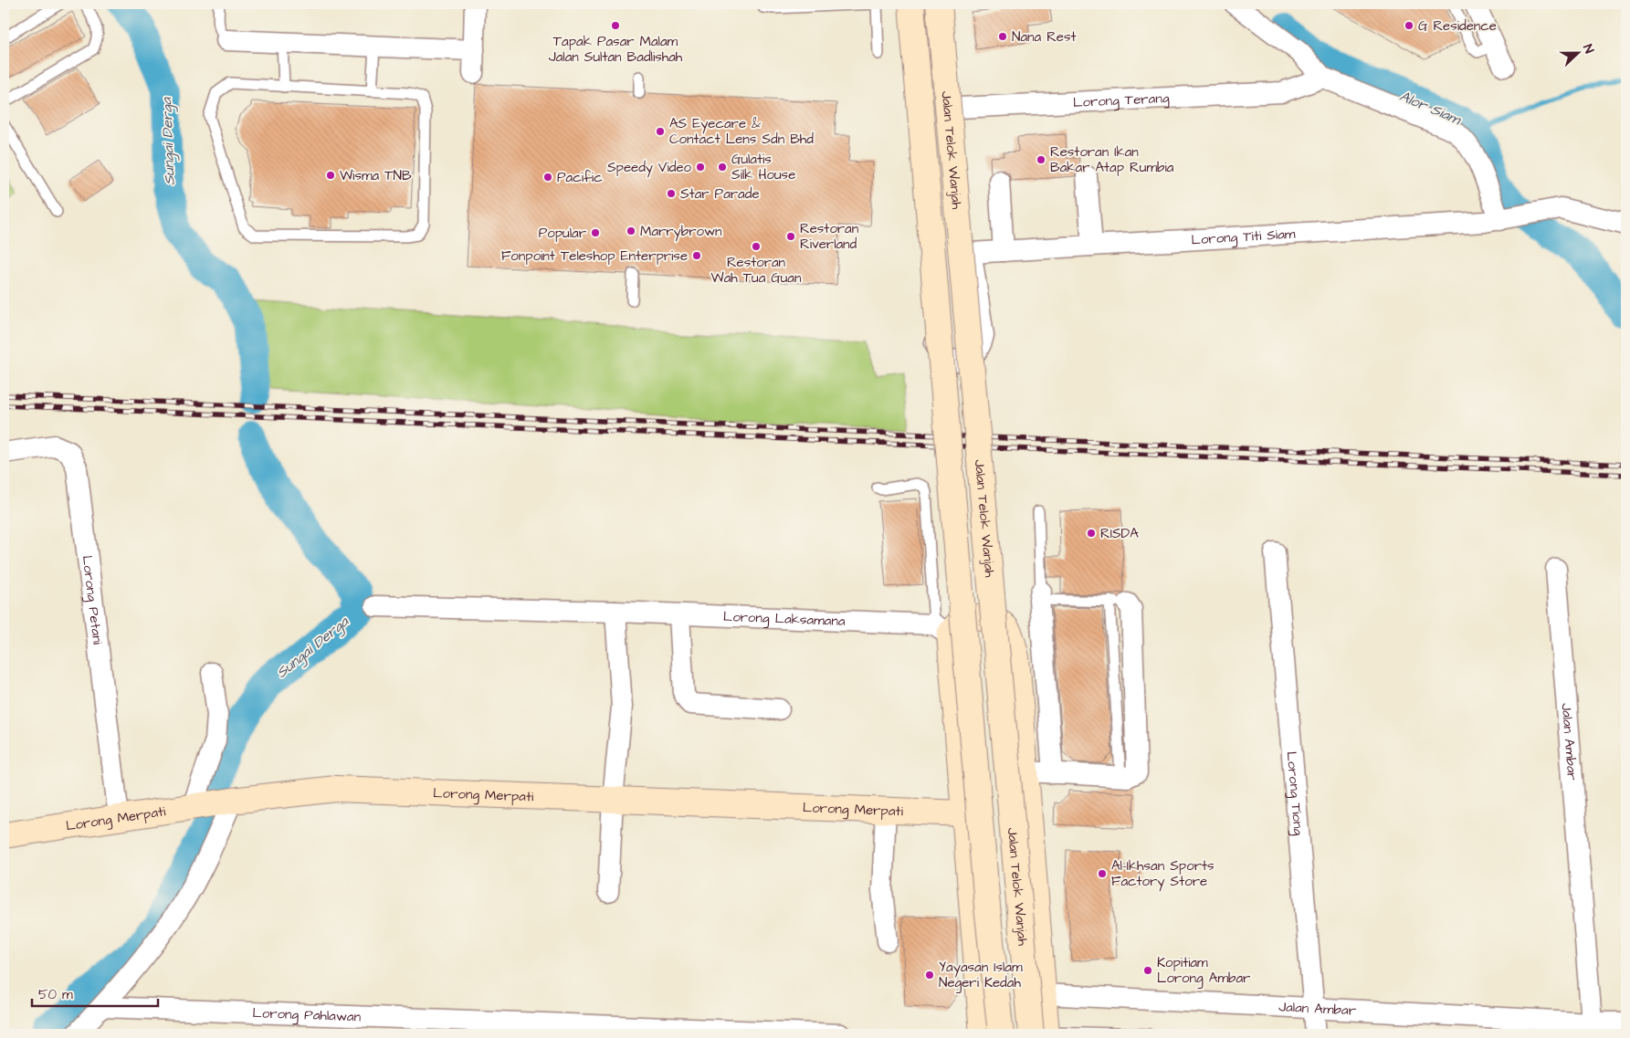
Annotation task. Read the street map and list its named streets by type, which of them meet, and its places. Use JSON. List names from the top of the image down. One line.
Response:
{"streets":{"main road":["Jalan Telok Wanjah","Lorong Merpati"],"street":["Lorong Terang","Lorong Titi Siam","Lorong Petani","Lorong Laksamana","Jalan Ambar","Lorong Tiong","Lorong Pahlawan"]},"crossings":[["Lorong Petani","Lorong Merpati"],["Jalan Ambar","Lorong Tiong"]],"water":["Alor Siam","Sungai Derga"],"places":["Tapak Pasar Malam Jalan Sultan Badlishah","G Residence","Nana Rest","AS Eyecare & Contact Lens Sdn Bhd","Restoran Ikan Bakar Atap Rumbia","Speedy Video","Gulatis Silk House","Wisma TNB","Pacific","Star Parade","Marrybrown","Popular","Restoran Riverland","Restoran Wah Tua Guan","Fonpoint Teleshop Enterprise","RISDA","Al-Ikhsan Sports Factory Store","Kopitiam Lorong Ambar","Yayasan Islam Negeri Kedah"],"scale_bar":"50 m","north":"right"}
